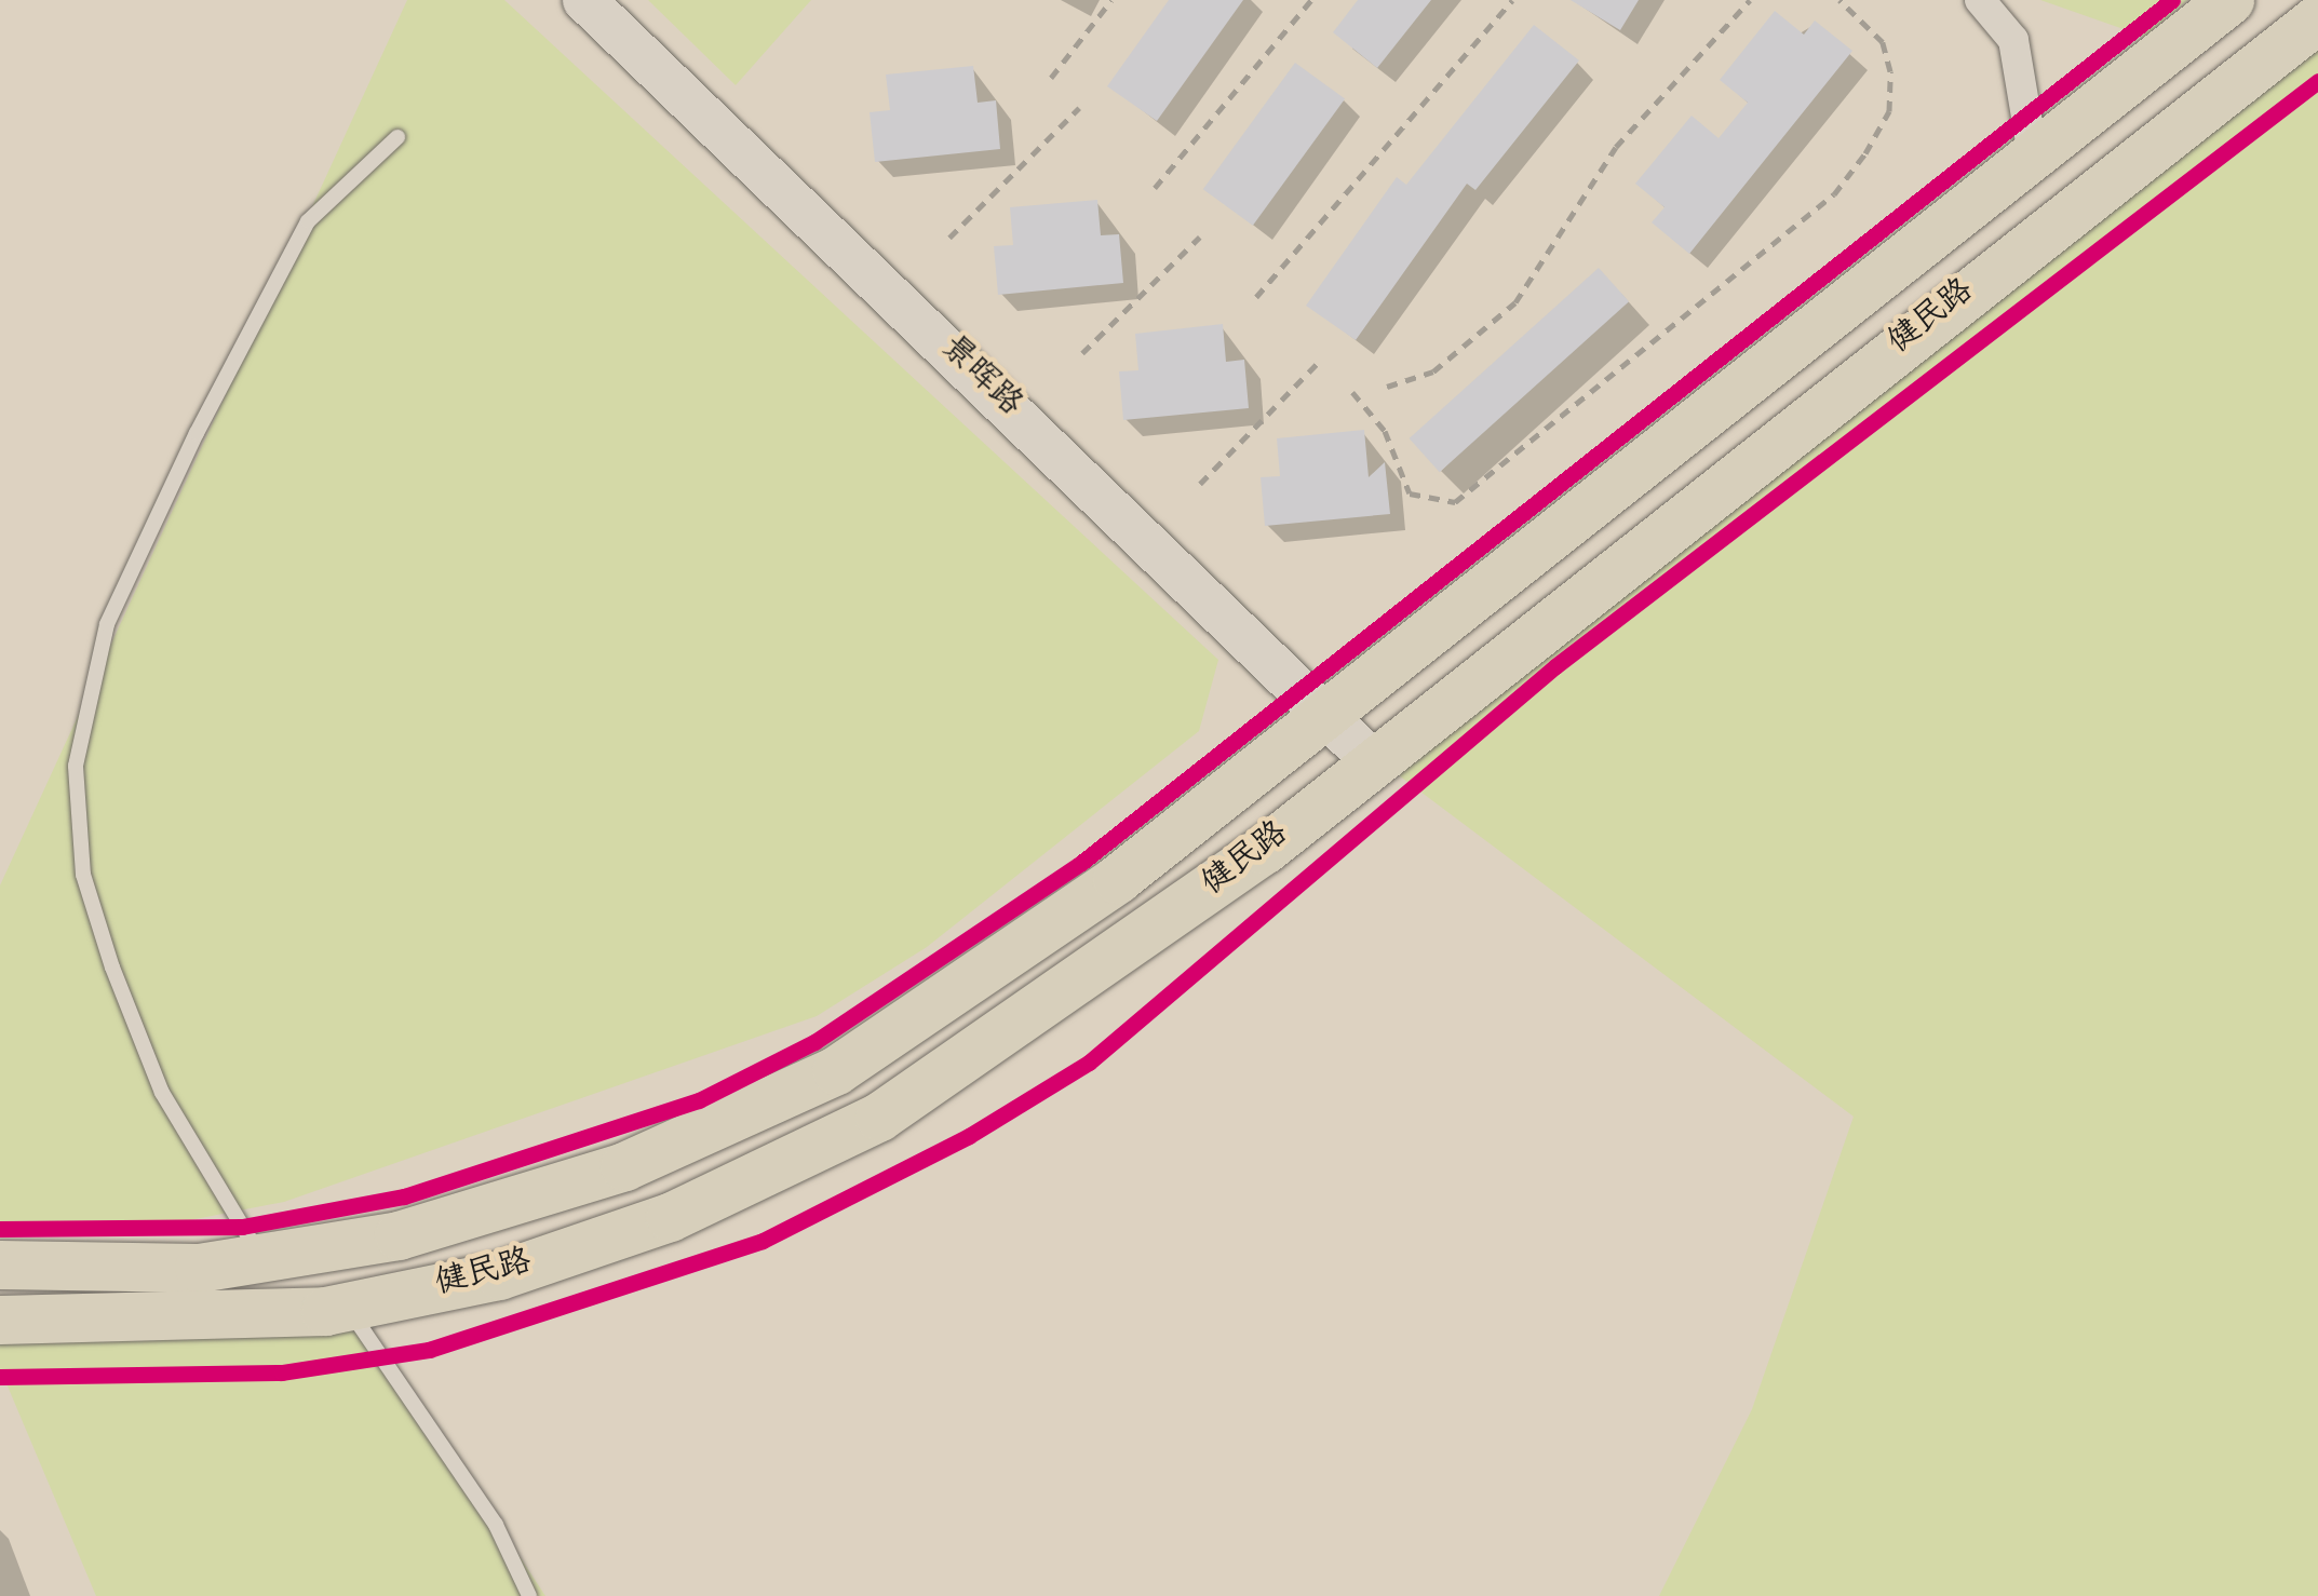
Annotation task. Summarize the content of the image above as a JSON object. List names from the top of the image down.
{
  "streets": {
    "main road": ["健民路"],
    "street": ["景晖路"]
  },
  "crossings": [
    ["健民路", "景晖路"]
  ]
}
